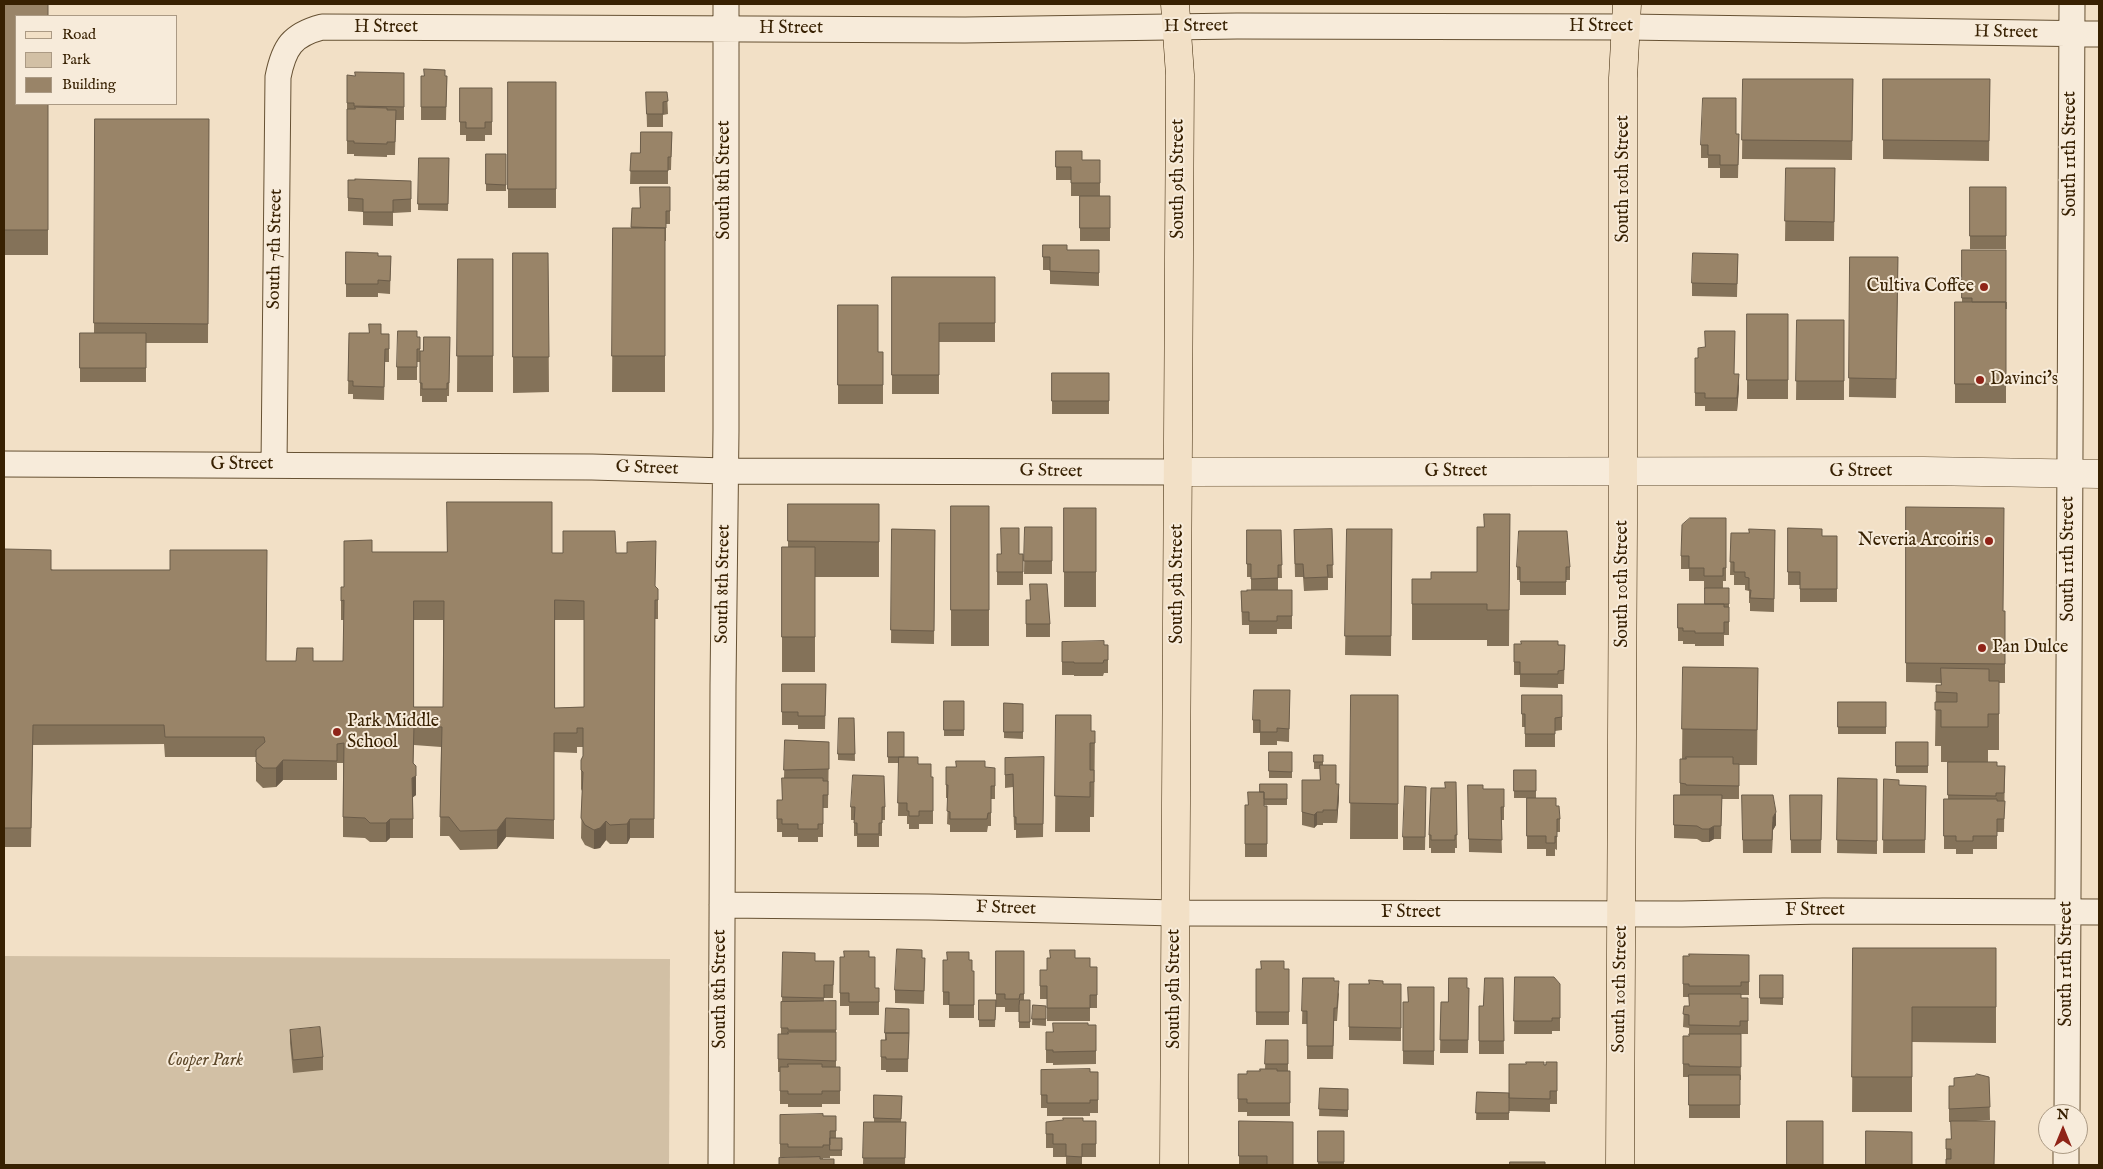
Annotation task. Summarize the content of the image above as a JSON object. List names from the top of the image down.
{
  "streets": {
    "main road": ["South 9th Street", "South 10th Street"],
    "street": [
      "H Street",
      "South 11th Street",
      "South 8th Street",
      "South 7th Street",
      "G Street",
      "F Street"
    ]
  },
  "crossings": [
    ["H Street", "South 11th Street"],
    ["H Street", "South 9th Street"],
    ["H Street", "South 10th Street"],
    ["H Street", "South 8th Street"],
    ["H Street", "South 7th Street"],
    ["South 11th Street", "G Street"],
    ["South 11th Street", "F Street"],
    ["South 9th Street", "G Street"],
    ["South 9th Street", "F Street"],
    ["South 10th Street", "G Street"],
    ["South 10th Street", "F Street"],
    ["South 8th Street", "G Street"],
    ["South 8th Street", "F Street"],
    ["South 7th Street", "G Street"]
  ],
  "parks": ["Cooper Park"],
  "places": [
    "Cultiva Coffee",
    "Davinci's",
    "Neveria Arcoiris",
    "Pan Dulce",
    "Park Middle School"
  ],
  "legend": ["Road", "Park", "Building"],
  "north": "top"
}
